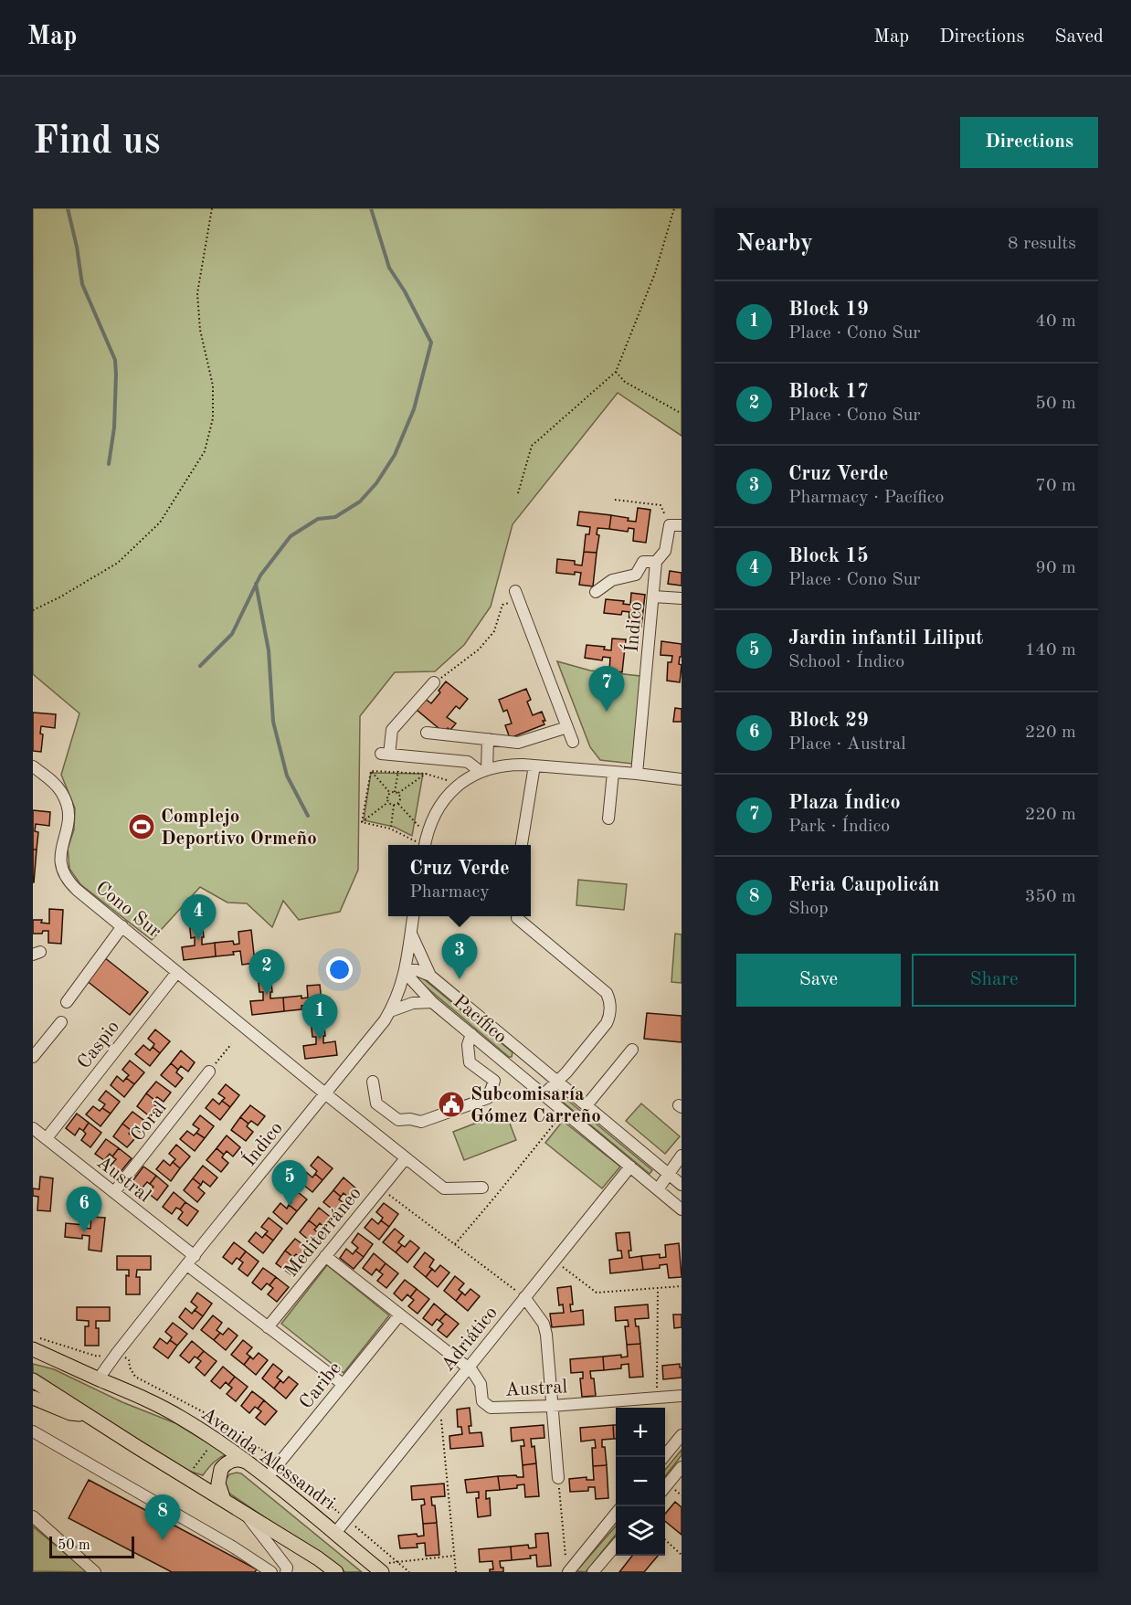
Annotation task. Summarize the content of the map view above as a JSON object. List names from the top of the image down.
{
  "streets": {
    "main road": ["Avenida Alessandri"],
    "street": [
      "Índico",
      "Cono Sur",
      "Pacífico",
      "Caspio",
      "Coral",
      "Austral",
      "Mediterráneo",
      "Adriático",
      "Caribe"
    ]
  },
  "crossings": [
    ["Índico", "Cono Sur"],
    ["Índico", "Pacífico"],
    ["Índico", "Austral"],
    ["Índico", "Avenida Alessandri"],
    ["Cono Sur", "Caspio"],
    ["Cono Sur", "Mediterráneo"],
    ["Pacífico", "Adriático"],
    ["Caspio", "Austral"],
    ["Coral", "Austral"],
    ["Austral", "Mediterráneo"],
    ["Austral", "Adriático"],
    ["Austral", "Caribe"],
    ["Adriático", "Avenida Alessandri"],
    ["Caribe", "Avenida Alessandri"]
  ],
  "places": {
    "sports": ["Complejo Deportivo Ormeño"],
    "public building": ["Subcomisaría Gómez Carreño"]
  },
  "scale_bar": "50 m",
  "page": {
    "header": "Map",
    "nav": ["Map", "Directions", "Saved"],
    "buttons": [
      "Directions",
      ["Save", "Share"]
    ],
    "title": "Find us",
    "heading": ["Nearby", "8 results"],
    "list": [
      {
        "mark": "1",
        "name": "Block 19",
        "note": "Place · Cono Sur",
        "value": "40 m"
      },
      {
        "mark": "2",
        "name": "Block 17",
        "note": "Place · Cono Sur",
        "value": "50 m"
      },
      {
        "mark": "3",
        "name": "Cruz Verde",
        "note": "Pharmacy · Pacífico",
        "value": "70 m"
      },
      {
        "mark": "4",
        "name": "Block 15",
        "note": "Place · Cono Sur",
        "value": "90 m"
      },
      {
        "mark": "5",
        "name": "Jardin infantil Liliput",
        "note": "School · Índico",
        "value": "140 m"
      },
      {
        "mark": "6",
        "name": "Block 29",
        "note": "Place · Austral",
        "value": "220 m"
      },
      {
        "mark": "7",
        "name": "Plaza Índico",
        "note": "Park · Índico",
        "value": "220 m"
      },
      {
        "mark": "8",
        "name": "Feria Caupolicán",
        "note": "Shop",
        "value": "350 m"
      }
    ],
    "pins": [
      "7",
      "4",
      "3",
      "2",
      "1",
      "5",
      "6",
      "8"
    ],
    "popup": ["Cruz Verde", "Pharmacy"],
    "map_buttons": ["+", "−"],
    "scale": "50 m"
  }
}
